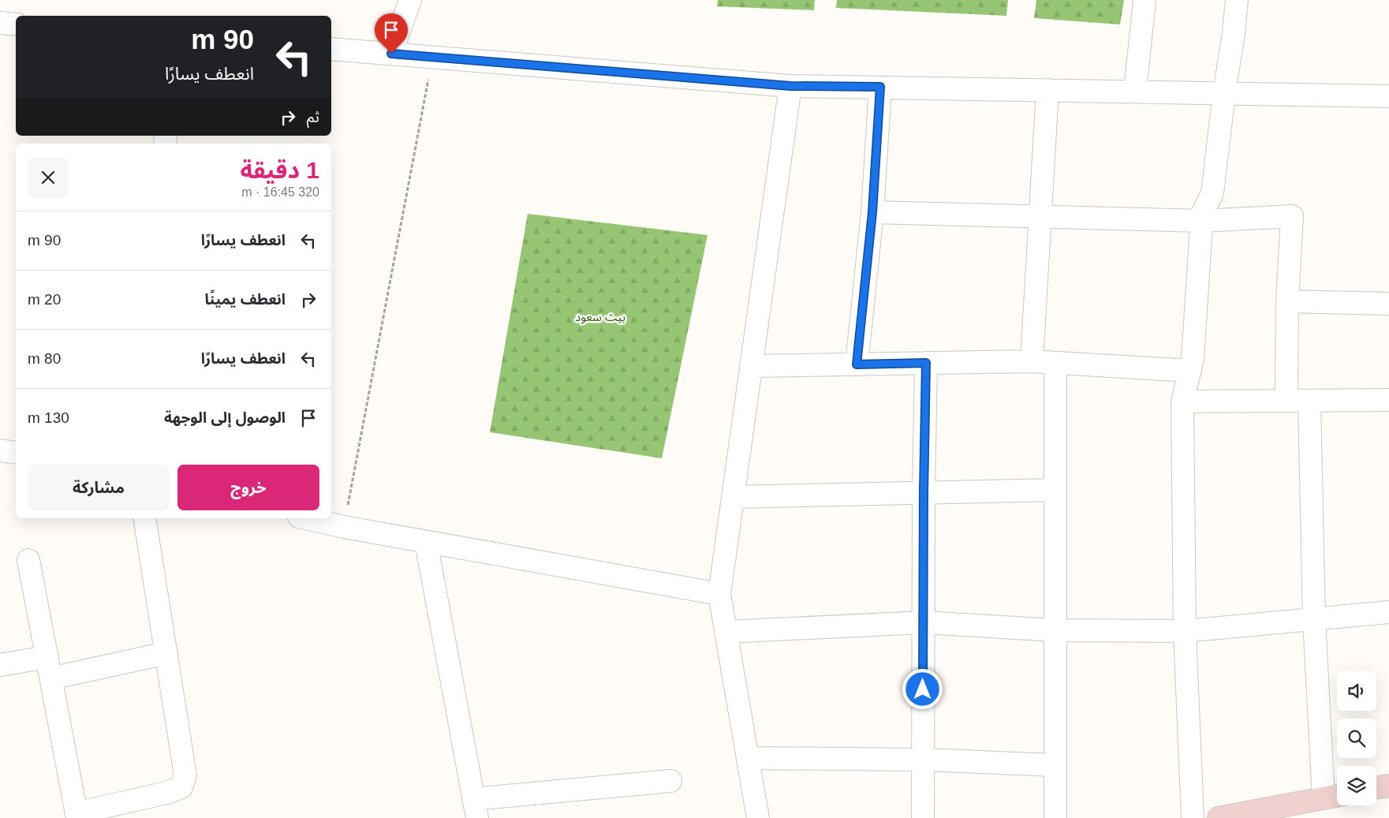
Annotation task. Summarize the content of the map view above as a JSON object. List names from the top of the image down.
{
  "parks": ["بيت سعود"],
  "page": {
    "turn": ["90 m", "انعطف يسارًا"],
    "then": "ثم",
    "heading": ["1 دقيقة", "320 m · 16:45"],
    "list": [
      {
        "name": "انعطف يسارًا",
        "value": "90 m"
      },
      {
        "name": "انعطف يمينًا",
        "value": "20 m"
      },
      {
        "name": "انعطف يسارًا",
        "value": "80 m"
      },
      {
        "name": "الوصول إلى الوجهة",
        "value": "130 m"
      }
    ],
    "buttons": ["خروج", "مشاركة"]
  }
}
